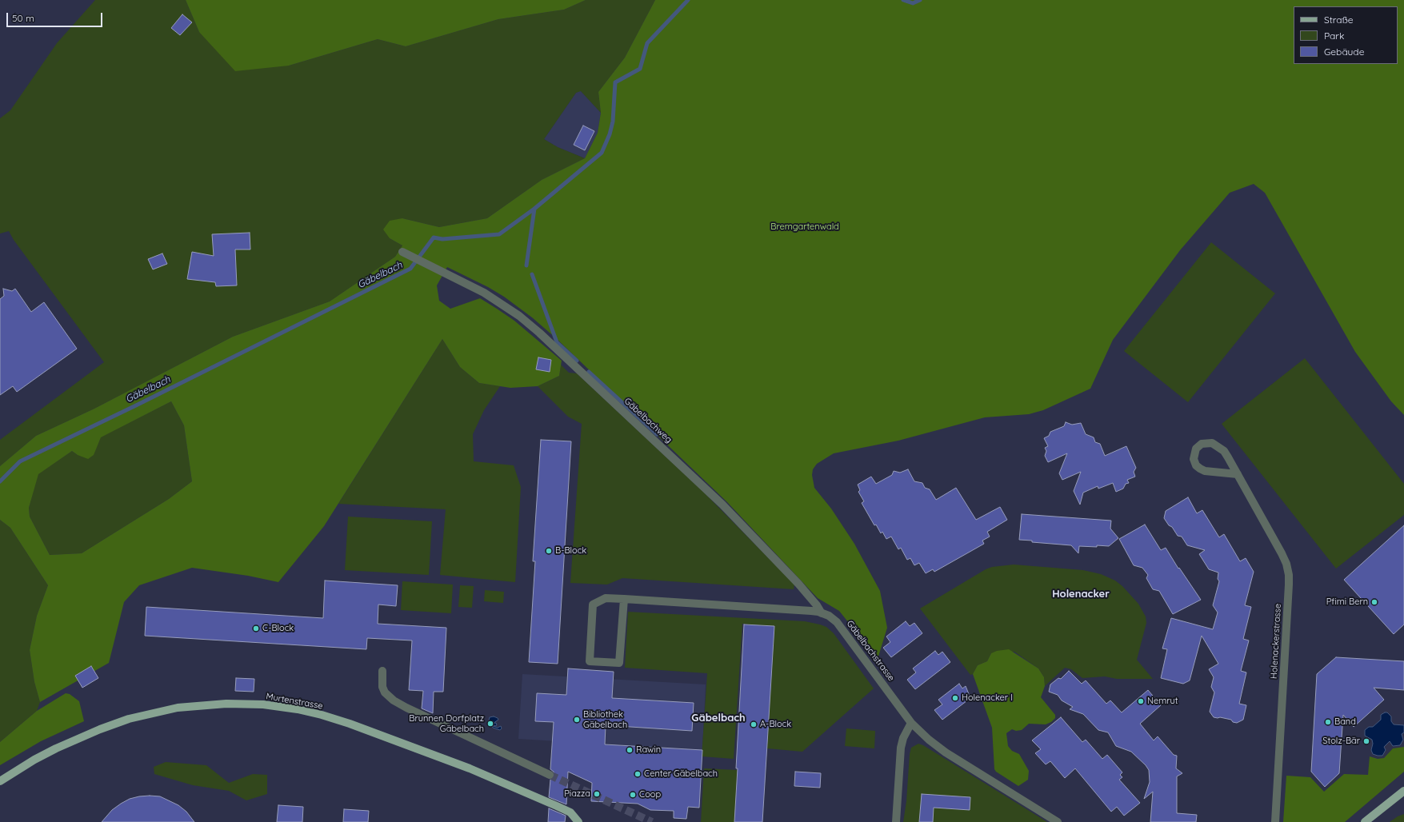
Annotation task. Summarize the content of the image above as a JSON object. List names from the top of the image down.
{
  "streets": {
    "main road": ["Murtenstrasse"],
    "street": ["Gäbelbachweg", "Holenackerstrasse", "Gäbelbachstrasse"]
  },
  "crossings": [
    ["Gäbelbachweg", "Gäbelbachstrasse"]
  ],
  "districts": ["Holenacker", "Gäbelbach"],
  "water": ["Gäbelbach"],
  "parks": ["Bremgartenwald"],
  "places": [
    "B-Block",
    "Pfimi Bern",
    "C-Block",
    "Holenacker I",
    "Nemrut",
    "Bibliothek Gäbelbach",
    "Band",
    "Brunnen Dorfplatz Gäbelbach",
    "A-Block",
    "Stolz-Bär",
    "Rawin",
    "Center Gäbelbach",
    "Piazza",
    "Coop"
  ],
  "legend": ["Straße", "Park", "Gebäude"],
  "scale_bar": "50 m"
}
